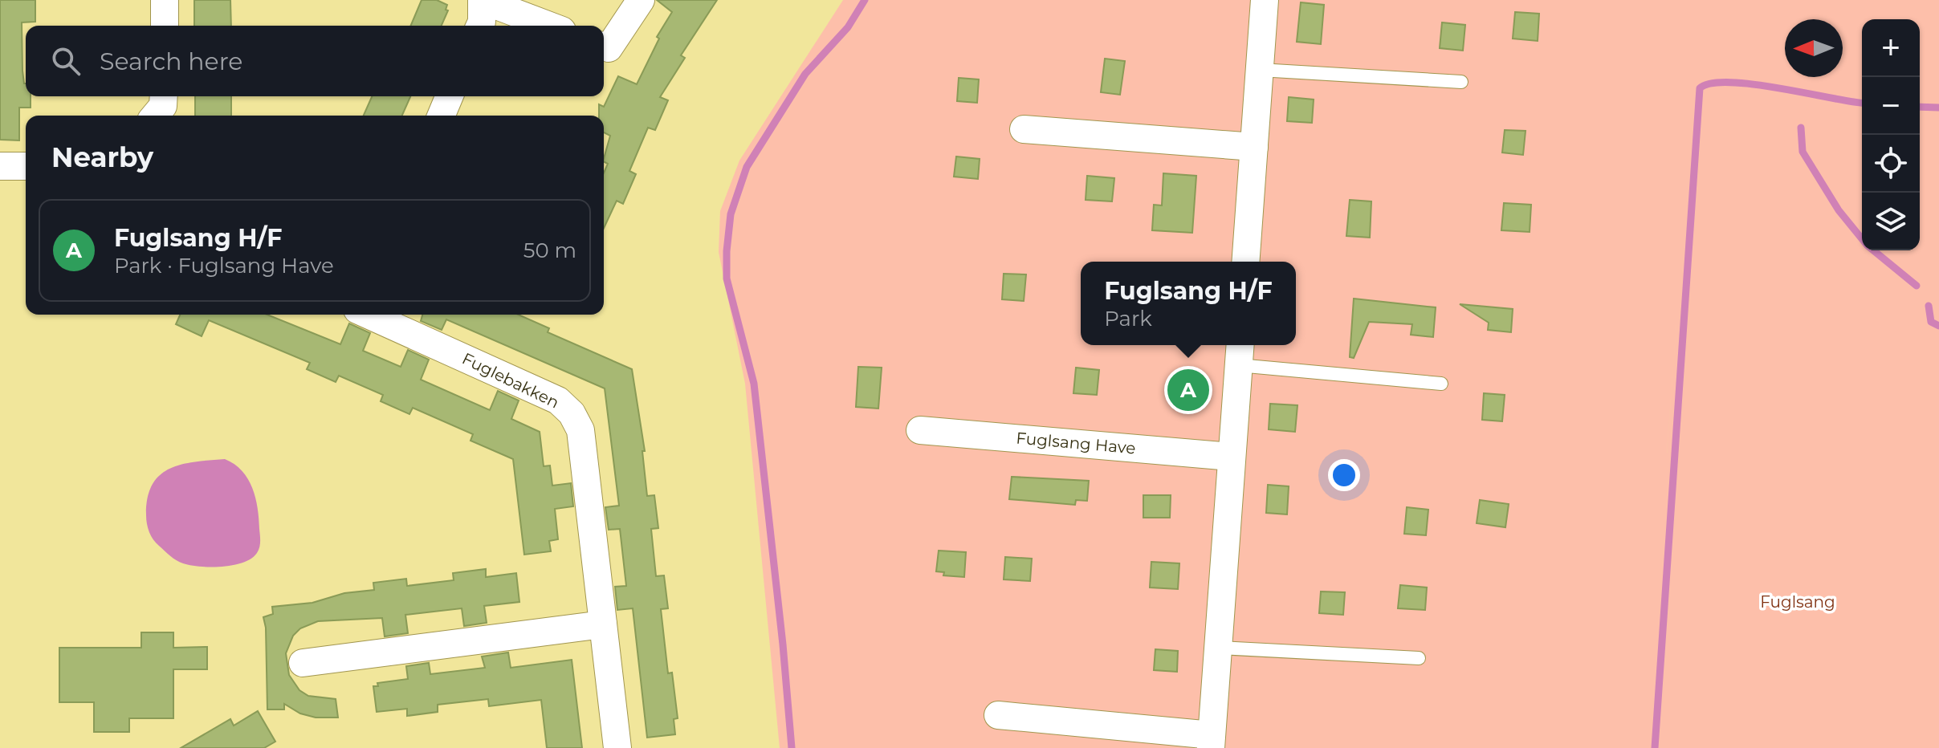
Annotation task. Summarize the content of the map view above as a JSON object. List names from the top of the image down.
{
  "streets": {
    "street": ["Fuglebakken", "Fuglsang Have"]
  },
  "parks": ["Fuglsang"],
  "north": "left",
  "page": {
    "map_buttons": ["+", "−"],
    "search": "Search here",
    "heading": "Nearby",
    "list": [
      {
        "mark": "A",
        "name": "Fuglsang H/F",
        "note": "Park · Fuglsang Have",
        "value": "50 m"
      }
    ],
    "popup": ["Fuglsang H/F", "Park"],
    "pins": "A"
  }
}
